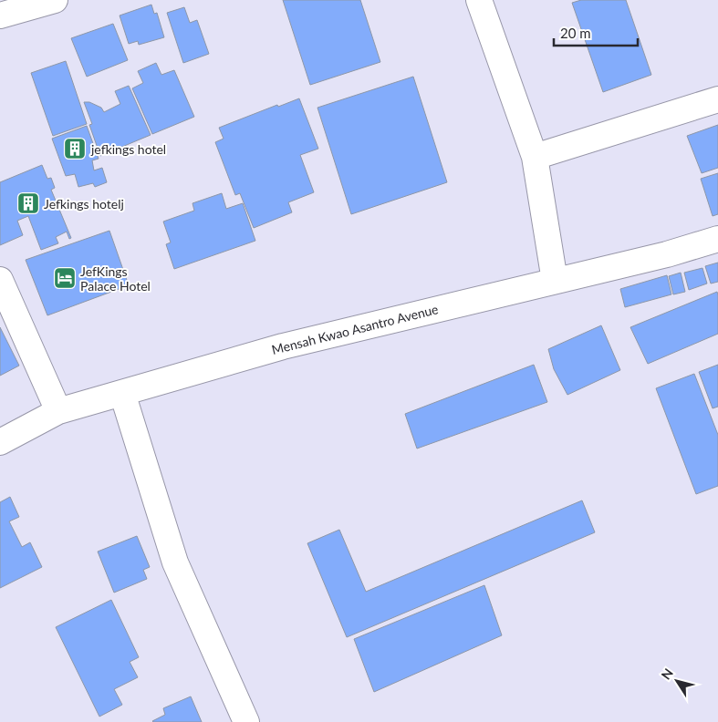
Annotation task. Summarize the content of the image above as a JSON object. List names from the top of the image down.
{
  "streets": {
    "street": ["Mensah Kwao Asantro Avenue"]
  },
  "places": {
    "building": ["jefkings hotel", "Jefkings hotelj"],
    "hotel": ["JefKings Palace Hotel"]
  },
  "scale_bar": "20 m",
  "north": "top left"
}
